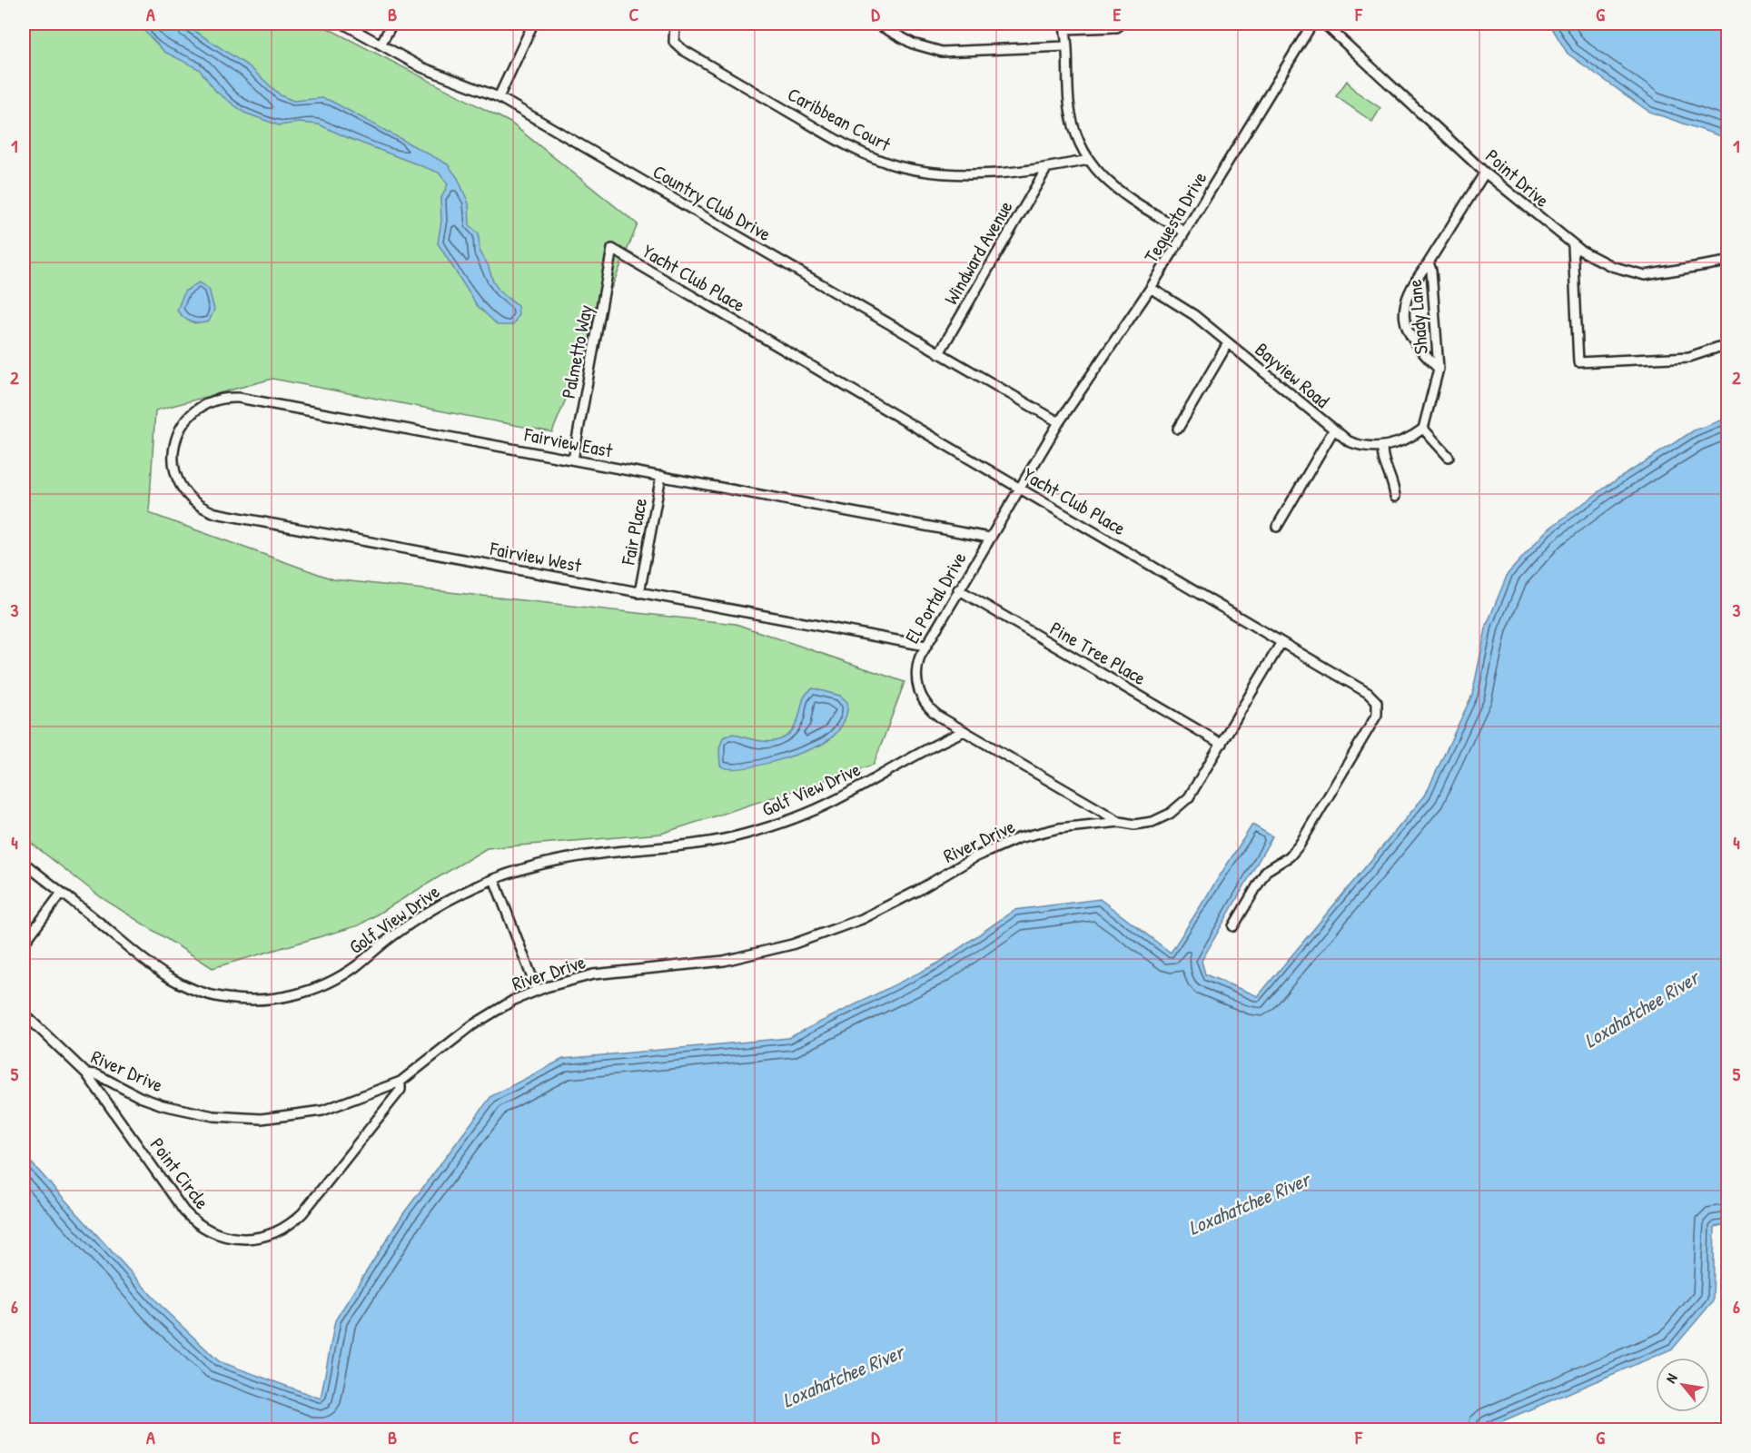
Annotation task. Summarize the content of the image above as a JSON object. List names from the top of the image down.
{
  "streets": {
    "street": [
      "Caribbean Court",
      "Point Drive",
      "Country Club Drive",
      "Tequesta Drive",
      "Windward Avenue",
      "Yacht Club Place",
      "Shady Lane",
      "Palmetto Way",
      "Bayview Road",
      "Fairview East",
      "Fair Place",
      "Fairview West",
      "El Portal Drive",
      "Pine Tree Place",
      "Golf View Drive",
      "River Drive",
      "Point Circle"
    ]
  },
  "crossings": [
    ["Caribbean Court", "Windward Avenue"],
    ["Point Drive", "Shady Lane"],
    ["Country Club Drive", "Tequesta Drive"],
    ["Country Club Drive", "Windward Avenue"],
    ["Country Club Drive", "El Portal Drive"],
    ["Tequesta Drive", "Bayview Road"],
    ["Tequesta Drive", "El Portal Drive"],
    ["Yacht Club Place", "Palmetto Way"],
    ["Yacht Club Place", "El Portal Drive"],
    ["Shady Lane", "Bayview Road"],
    ["Palmetto Way", "Fairview East"],
    ["Fairview East", "Fair Place"],
    ["Fairview East", "Fairview West"],
    ["Fairview East", "El Portal Drive"],
    ["Fair Place", "Fairview West"],
    ["Fairview West", "El Portal Drive"],
    ["El Portal Drive", "Pine Tree Place"],
    ["El Portal Drive", "Golf View Drive"],
    ["El Portal Drive", "River Drive"],
    ["River Drive", "Point Circle"]
  ],
  "water": ["Loxahatchee River"],
  "north": "top left",
  "grid": {
    "columns": [
      "A",
      "B",
      "C",
      "D",
      "E",
      "F",
      "G"
    ],
    "rows": [
      "1",
      "2",
      "3",
      "4",
      "5",
      "6"
    ]
  }
}
